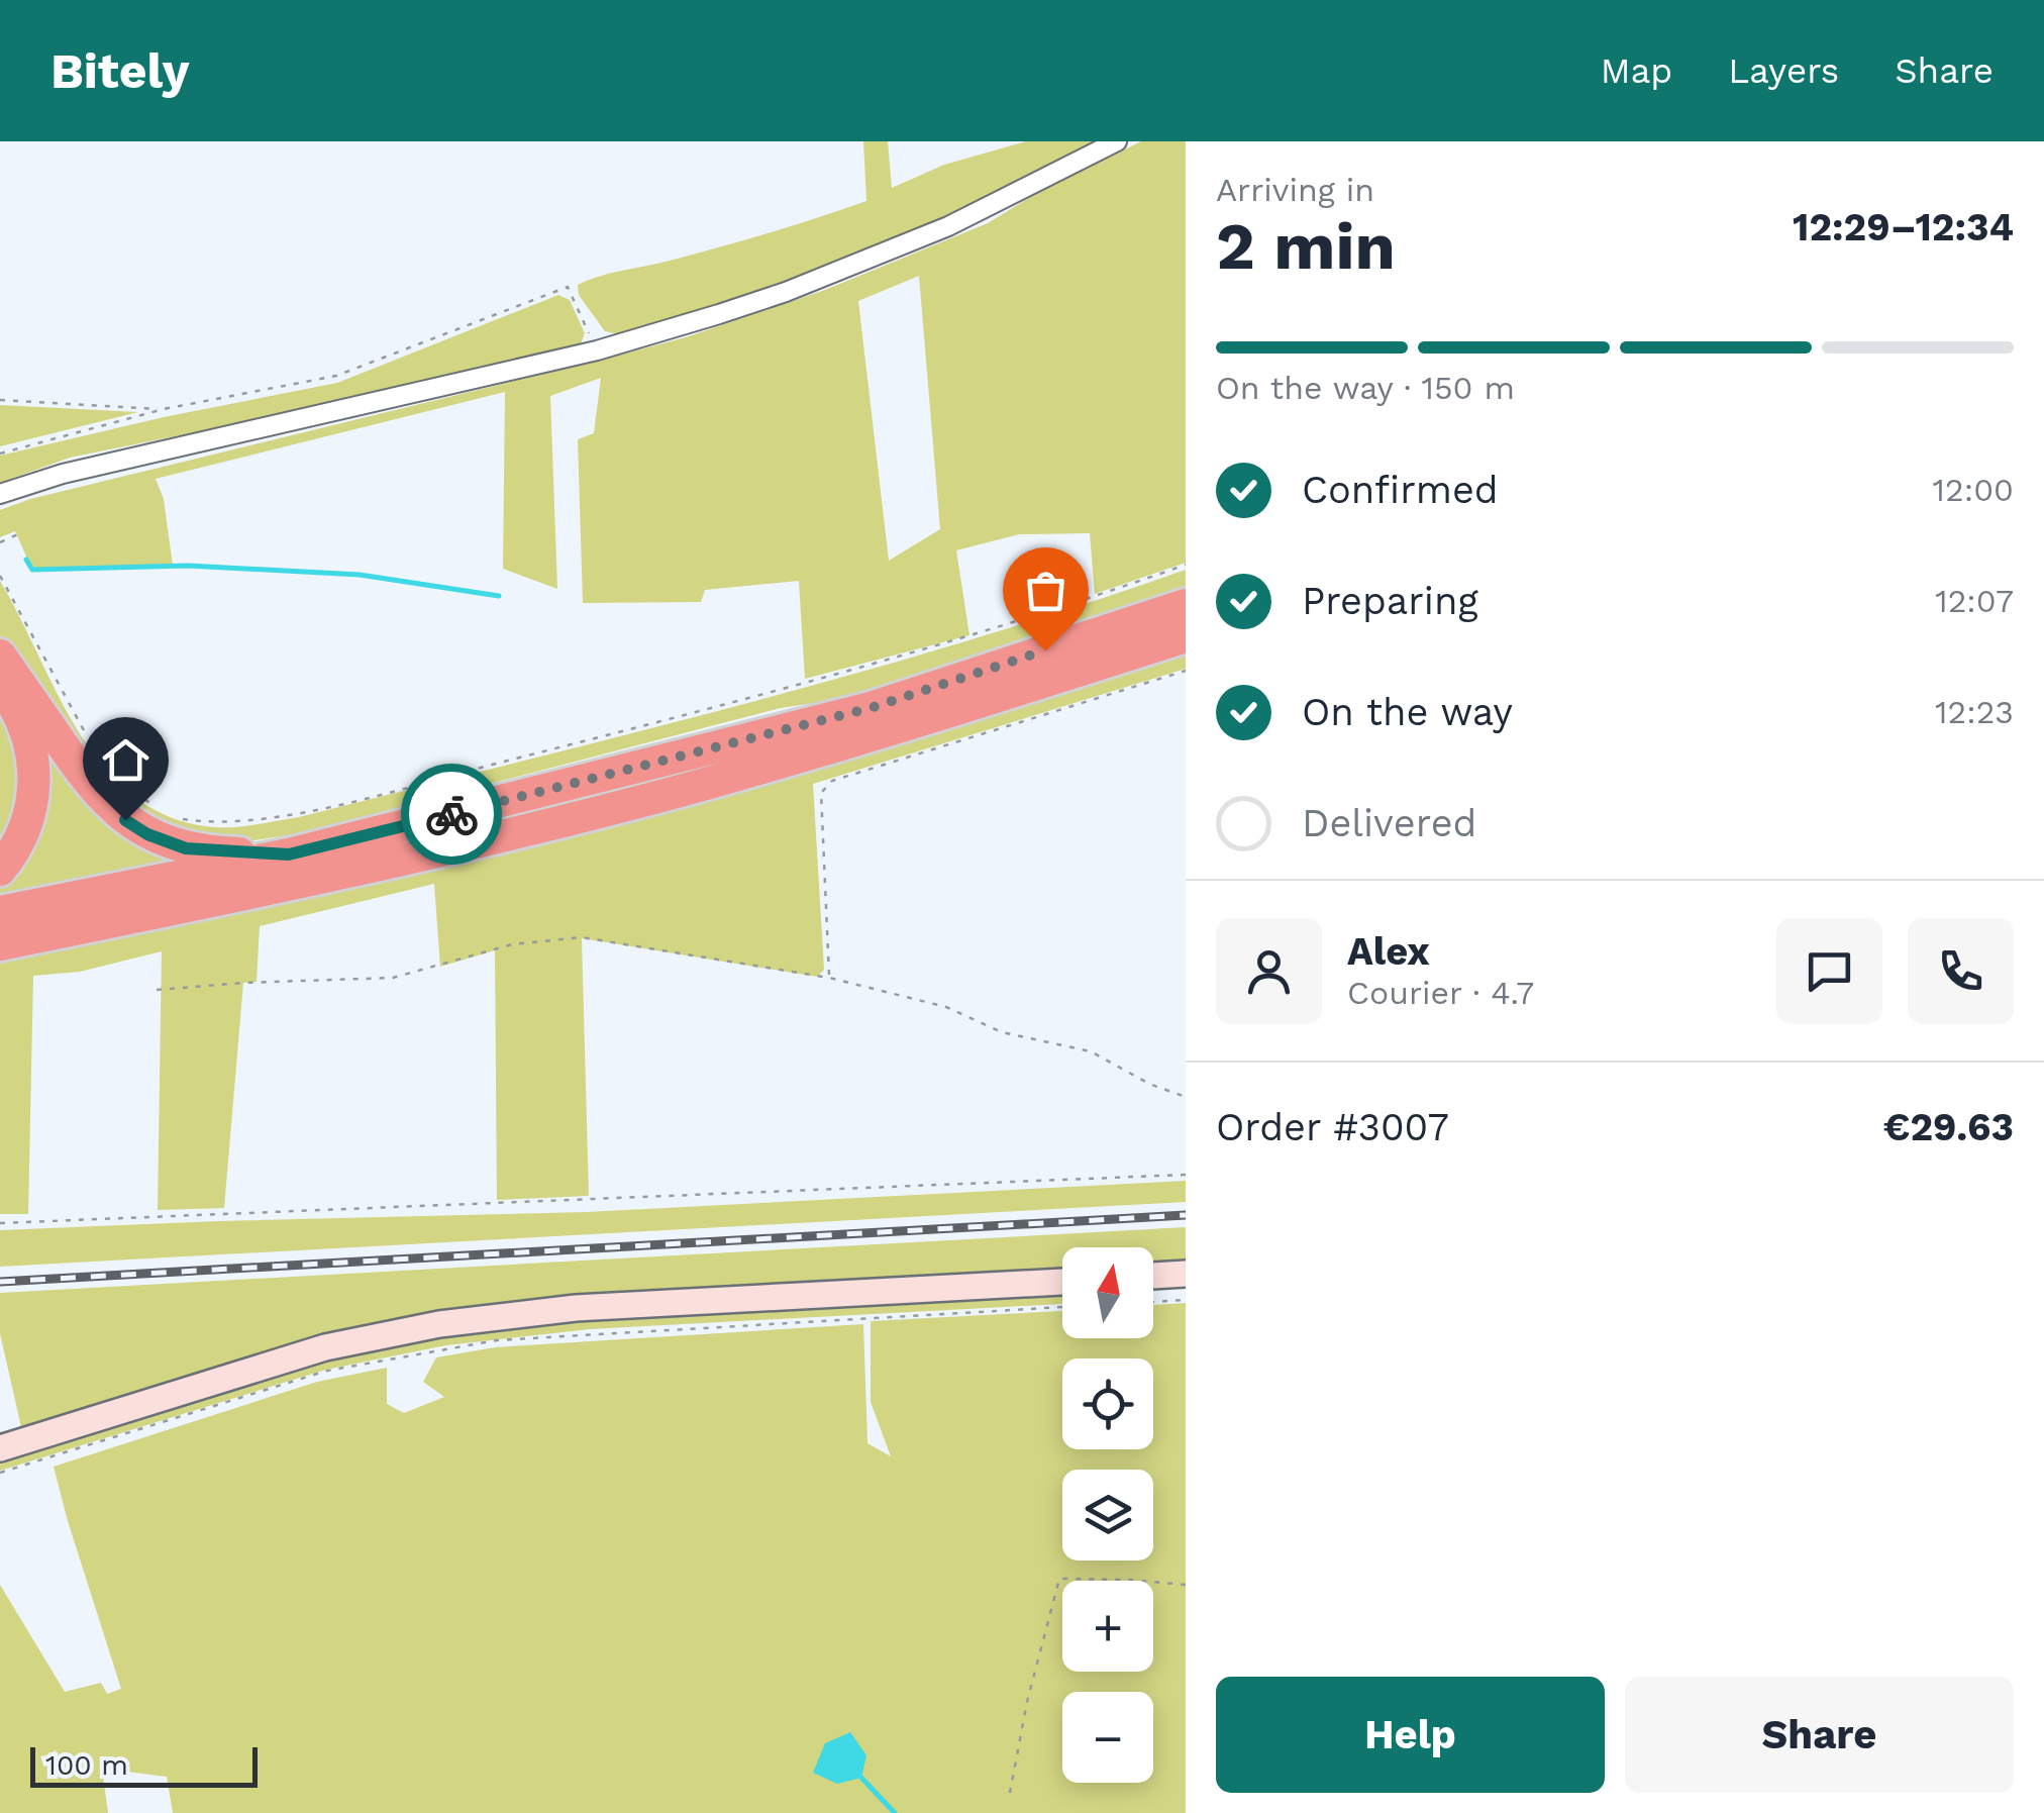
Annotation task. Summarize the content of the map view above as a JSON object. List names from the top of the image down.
{
  "scale_bar": "100 m",
  "north": "top",
  "page": {
    "header": "Bitely",
    "nav": ["Map", "Layers", "Share"],
    "heading": ["2 min", "Arriving in", "12:29–12:34"],
    "panel": [
      "Alex",
      "Courier · 4.7",
      "Order #3007",
      "€29.63"
    ],
    "bar": "On the way · 150 m",
    "list": [
      ["Confirmed", "12:00"],
      ["Preparing", "12:07"],
      ["On the way", "12:23"],
      "Delivered"
    ],
    "map_buttons": ["+", "−"],
    "buttons": ["Help", "Share"],
    "scale": "100 m"
  }
}
